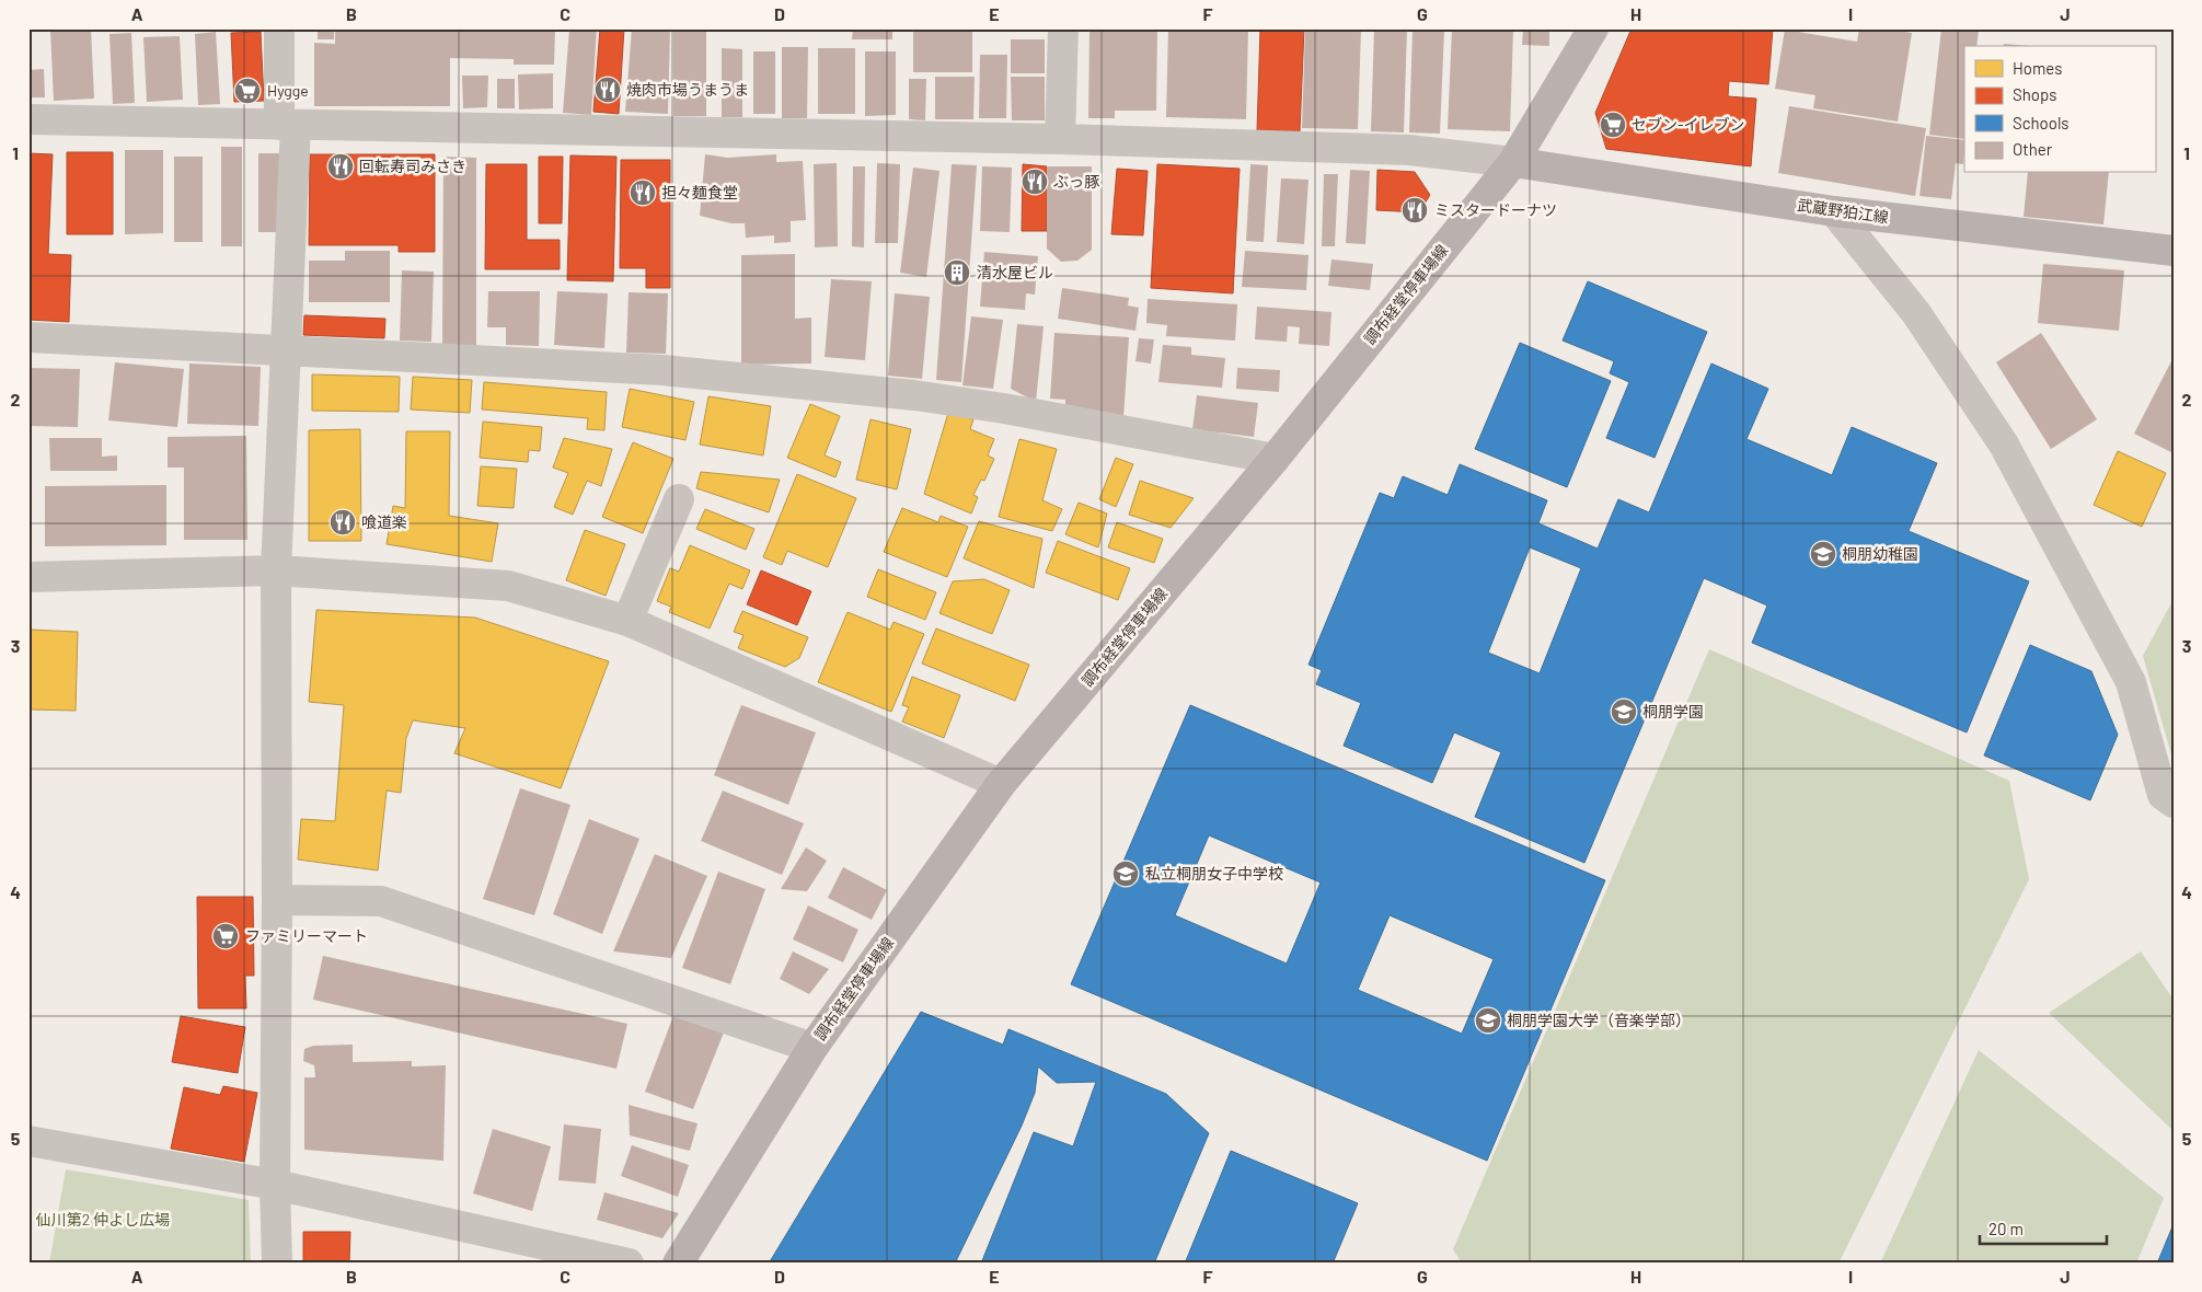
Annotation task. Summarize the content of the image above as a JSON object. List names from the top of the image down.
{
  "streets": {
    "main road": ["武蔵野狛江線", "調布経堂停車場線"]
  },
  "crossings": [
    ["武蔵野狛江線", "調布経堂停車場線"]
  ],
  "parks": ["仙川第2 仲よし広場"],
  "places": {
    "restaurant": [
      "焼肉市場うまうま",
      "回転寿司みさき",
      "ぶっ豚",
      "担々麺食堂",
      "ミスタードーナツ",
      "喰道楽"
    ],
    "supermarket": ["Hygge", "セブン-イレブン", "ファミリーマート"],
    "building": ["清水屋ビル"],
    "school or university": [
      "桐朋幼稚園",
      "桐朋学園",
      "私立桐朋女子中学校",
      "桐朋学園大学（音楽学部）"
    ]
  },
  "legend": [
    "Homes",
    "Shops",
    "Schools",
    "Other"
  ],
  "scale_bar": "20 m",
  "grid": {
    "columns": [
      "A",
      "B",
      "C",
      "D",
      "E",
      "F",
      "G",
      "H",
      "I",
      "J"
    ],
    "rows": [
      "1",
      "2",
      "3",
      "4",
      "5"
    ]
  }
}
